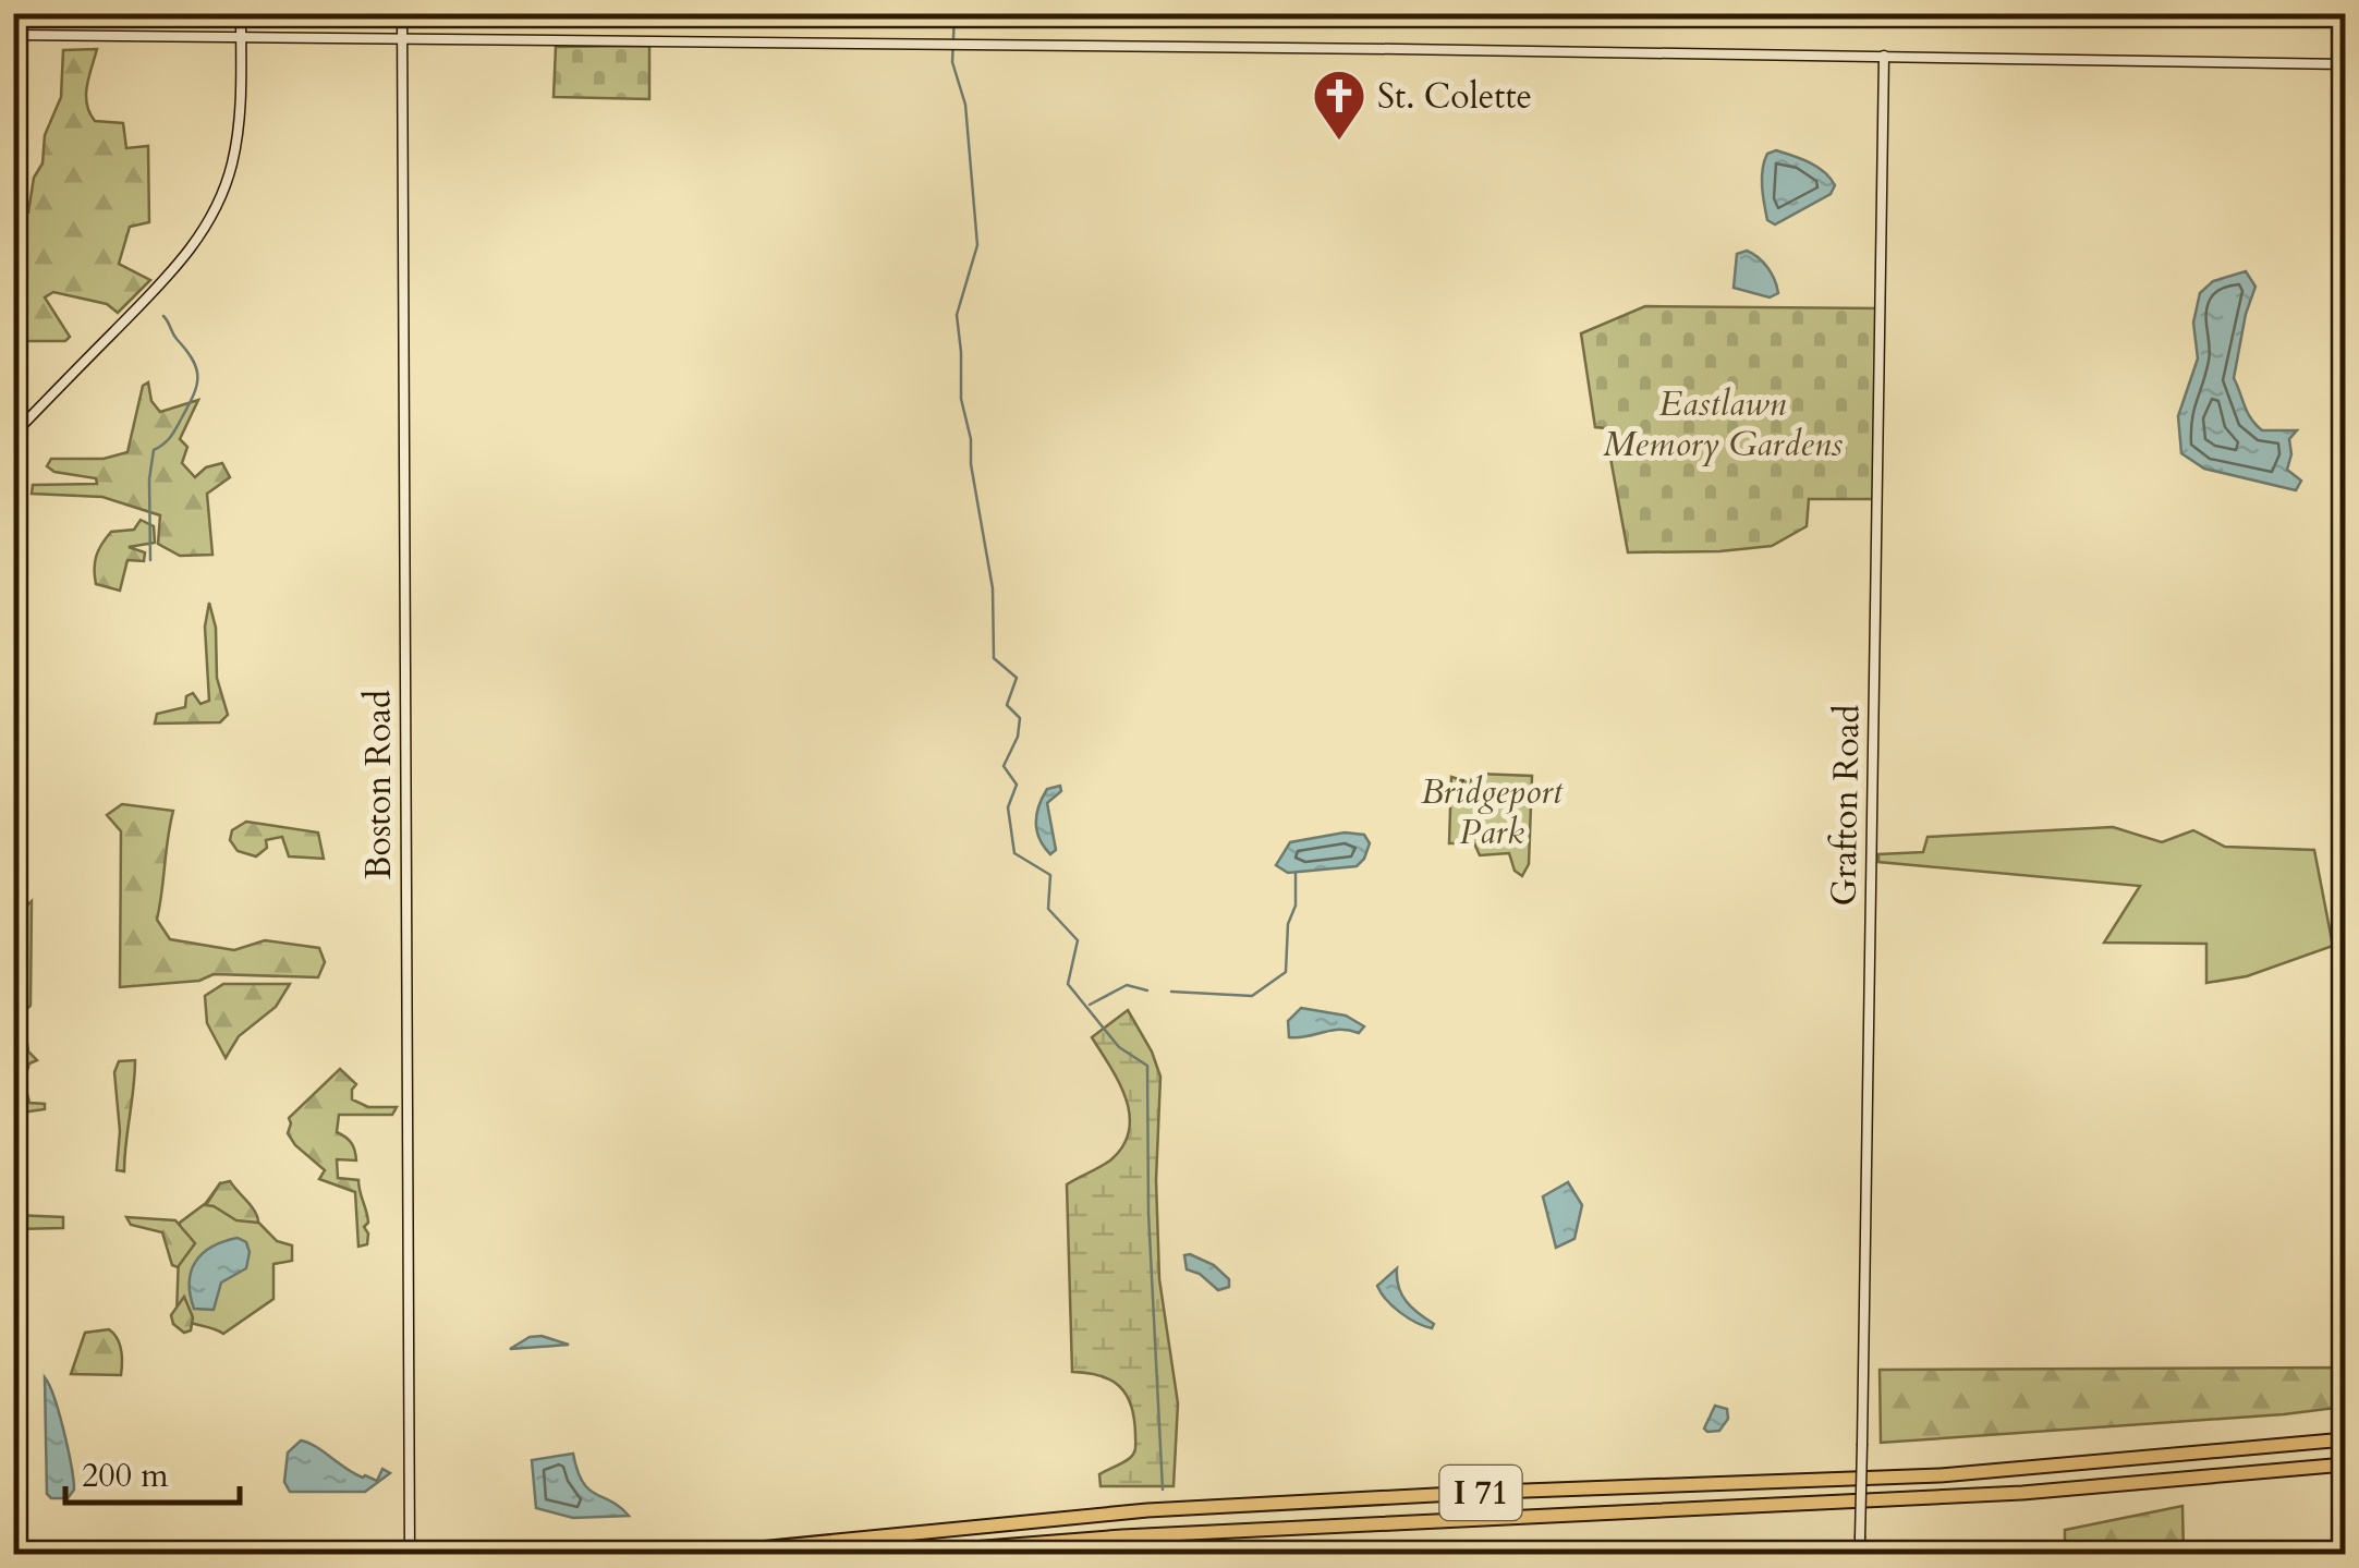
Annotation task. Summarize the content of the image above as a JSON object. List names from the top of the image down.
{
  "streets": {
    "highway": ["I 71"],
    "street": ["Boston Road", "Grafton Road"]
  },
  "parks": ["Eastlawn Memory Gardens", "Bridgeport Park"],
  "places": {
    "church": ["St. Colette"]
  },
  "scale_bar": "200 m"
}
